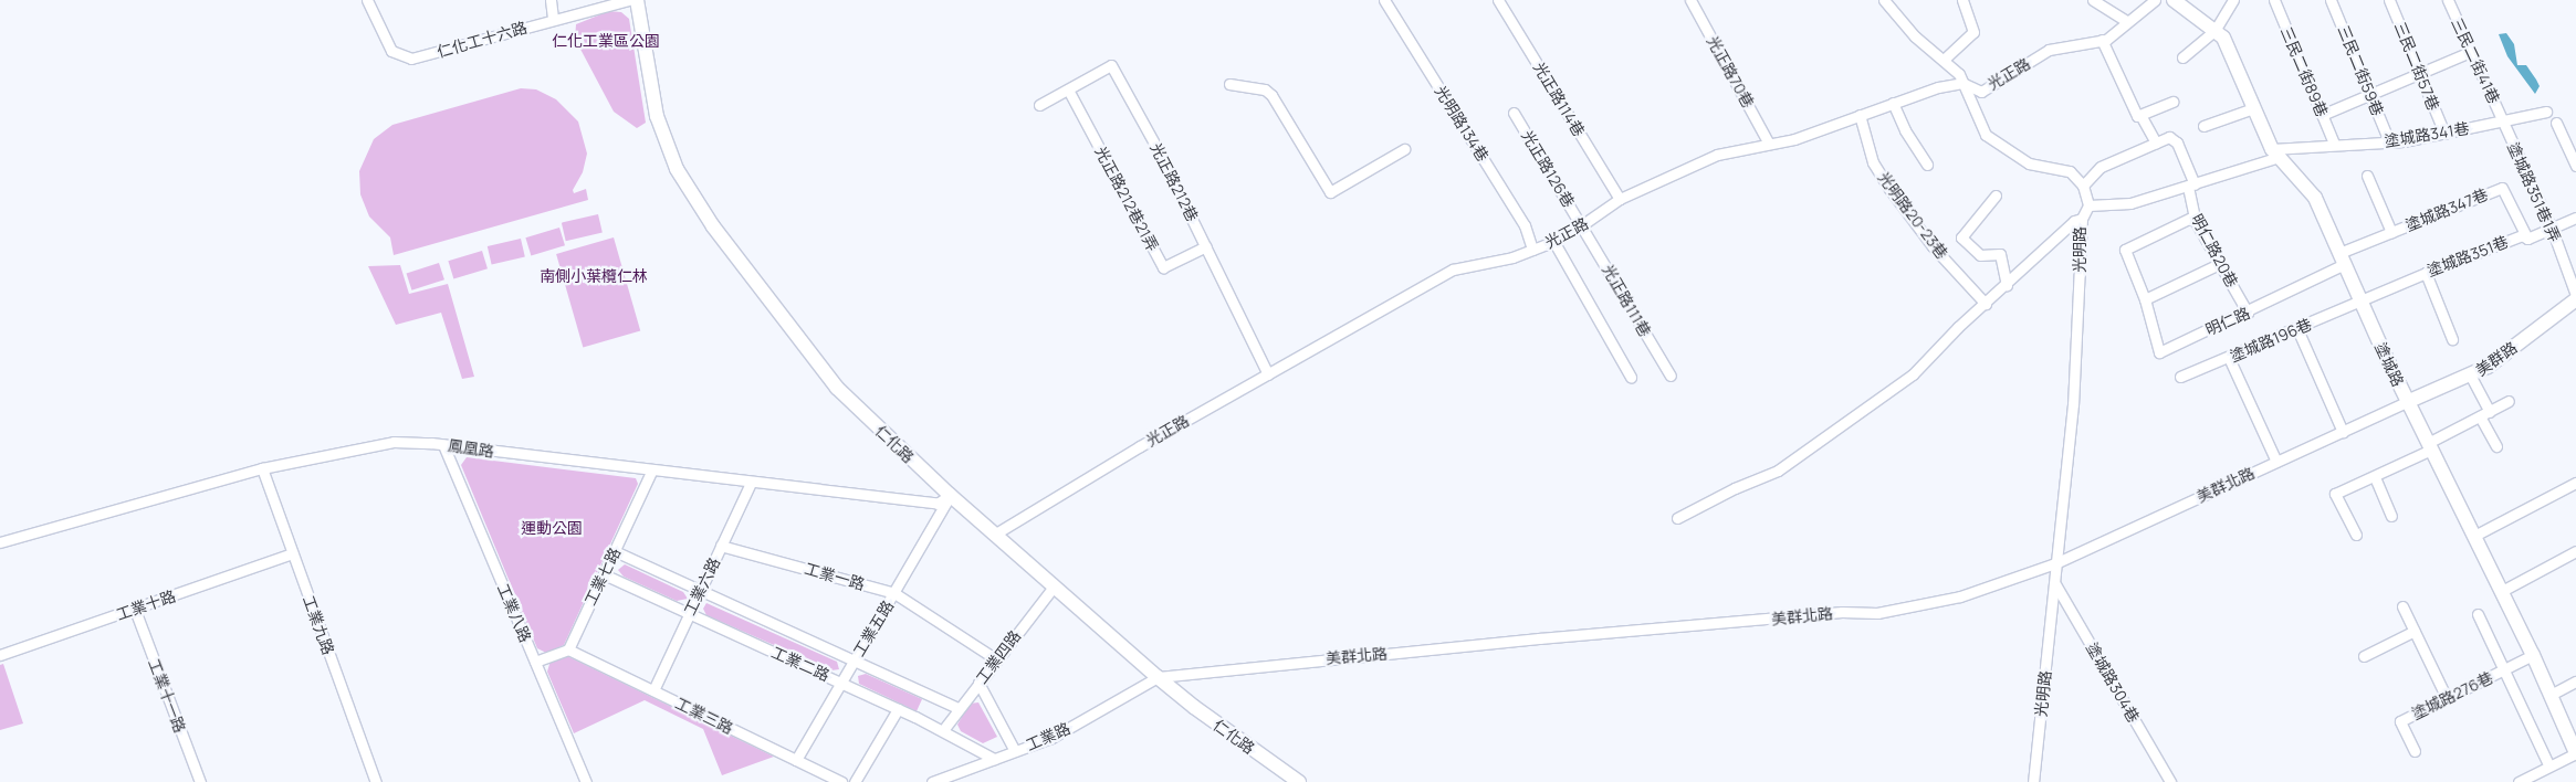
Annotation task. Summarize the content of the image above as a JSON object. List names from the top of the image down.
{
  "streets": {
    "main road": ["美群路", "塗城路", "仁化路"],
    "street": [
      "仁化工十六路",
      "三民二街41巷",
      "三民二街57巷",
      "三民二街59巷",
      "光正路70巷",
      "三民二街89巷",
      "光正路",
      "光正路114巷",
      "光明路134巷",
      "塗城路341巷",
      "光正路126巷",
      "光正路212巷",
      "塗城路351巷1弄",
      "光正路212巷21弄",
      "塗城路347巷",
      "光明路20-23巷",
      "光明路",
      "明仁路20巷",
      "塗城路351巷",
      "光正路111巷",
      "明仁路",
      "塗城路196巷",
      "鳳凰路",
      "美群北路",
      "工業七路",
      "工業一路",
      "工業六路",
      "工業十路",
      "工業八路",
      "工業九路",
      "工業五路",
      "工業四路",
      "工業二路",
      "塗城路304巷",
      "工業十一路",
      "塗城路276巷",
      "工業三路",
      "工業路"
    ]
  },
  "crossings": [
    ["三民二街41巷", "塗城路341巷"],
    ["三民二街41巷", "塗城路351巷1弄"],
    ["三民二街57巷", "塗城路341巷"],
    ["三民二街59巷", "塗城路341巷"],
    ["光正路70巷", "光正路"],
    ["三民二街89巷", "塗城路341巷"],
    ["光正路", "光正路114巷"],
    ["光正路", "光明路134巷"],
    ["光正路", "光正路126巷"],
    ["光正路", "光正路212巷"],
    ["光正路", "光明路20-23巷"],
    ["光正路", "光正路111巷"],
    ["光正路", "仁化路"],
    ["塗城路341巷", "塗城路351巷1弄"],
    ["塗城路341巷", "塗城路"],
    ["光正路126巷", "光正路111巷"],
    ["光正路212巷", "光正路212巷21弄"],
    ["塗城路351巷1弄", "塗城路351巷"],
    ["塗城路347巷", "塗城路351巷"],
    ["塗城路347巷", "明仁路"],
    ["塗城路347巷", "塗城路"],
    ["光明路20-23巷", "光明路"],
    ["光明路", "美群北路"],
    ["光明路", "塗城路304巷"],
    ["明仁路20巷", "明仁路"],
    ["塗城路351巷", "塗城路196巷"],
    ["塗城路351巷", "塗城路"],
    ["明仁路", "塗城路"],
    ["塗城路196巷", "塗城路"],
    ["美群路", "塗城路"],
    ["美群路", "美群北路"],
    ["塗城路", "美群北路"],
    ["塗城路", "塗城路276巷"],
    ["仁化路", "鳳凰路"],
    ["仁化路", "美群北路"],
    ["仁化路", "工業五路"],
    ["仁化路", "工業四路"],
    ["仁化路", "工業路"],
    ["鳳凰路", "工業七路"],
    ["鳳凰路", "工業六路"],
    ["鳳凰路", "工業八路"],
    ["鳳凰路", "工業九路"],
    ["鳳凰路", "工業五路"],
    ["美群北路", "工業路"],
    ["工業七路", "工業二路"],
    ["工業七路", "工業三路"],
    ["工業一路", "工業六路"],
    ["工業一路", "工業五路"],
    ["工業一路", "工業四路"],
    ["工業六路", "工業二路"],
    ["工業六路", "工業三路"],
    ["工業十路", "工業九路"],
    ["工業十路", "工業十一路"],
    ["工業五路", "工業二路"],
    ["工業五路", "工業三路"],
    ["工業四路", "工業二路"],
    ["工業二路", "工業路"]
  ],
  "parks": ["仁化工業區公園", "南側小葉欖仁林", "運動公園"]
}
